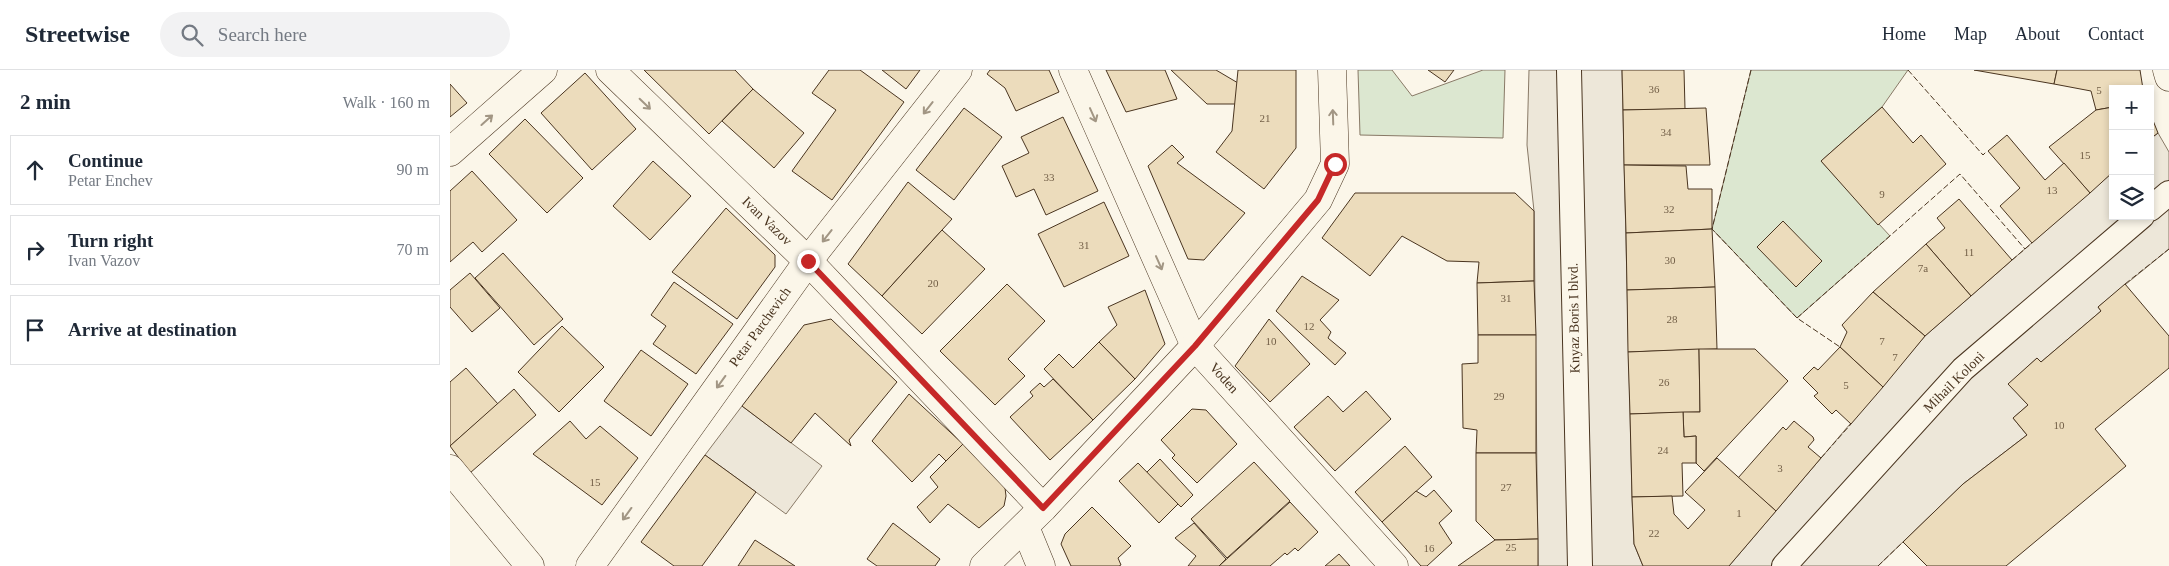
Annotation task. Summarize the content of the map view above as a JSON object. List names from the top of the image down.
{
  "streets": {
    "street": [
      "Ivan Vazov",
      "Knyaz Boris I blvd.",
      "Petar Parchevich",
      "Voden",
      "Mihail Koloni"
    ]
  },
  "crossings": [
    ["Ivan Vazov", "Petar Parchevich"]
  ],
  "one_way": ["Ivan Vazov", "Petar Parchevich", "Voden"],
  "house_numbers": [
    "36",
    "5",
    "21",
    "34",
    "15",
    "33",
    "13",
    "9",
    "32",
    "31",
    "11",
    "30",
    "7a",
    "20",
    "31",
    "28",
    "12",
    "10",
    "7",
    "7",
    "26",
    "5",
    "29",
    "10",
    "24",
    "3",
    "15",
    "27",
    "1",
    "22",
    "25",
    "16"
  ],
  "page": {
    "header": "Streetwise",
    "search": "Search here",
    "nav": [
      "Home",
      "Map",
      "About",
      "Contact"
    ],
    "heading": ["2 min", "Walk · 160 m"],
    "map_buttons": ["+", "−"],
    "list": [
      ["Continue", "Petar Enchev", "90 m"],
      ["Turn right", "Ivan Vazov", "70 m"],
      "Arrive at destination"
    ]
  }
}
